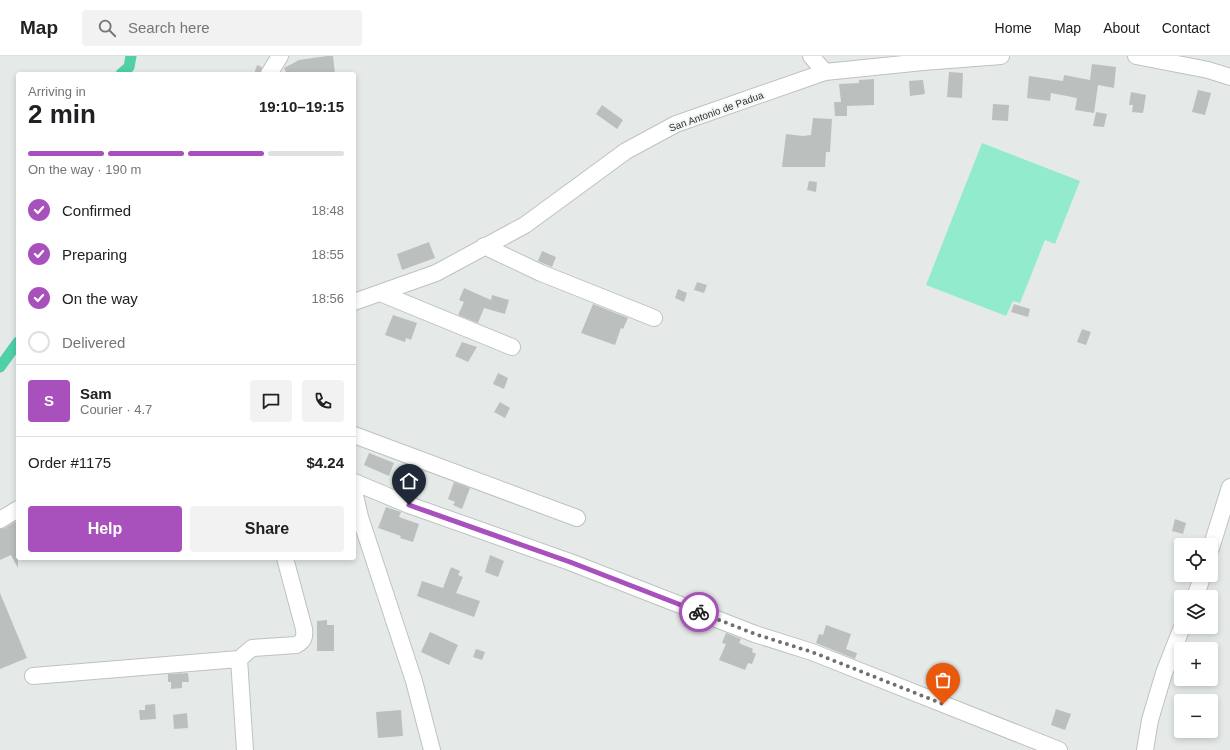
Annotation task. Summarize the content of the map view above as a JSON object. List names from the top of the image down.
{
  "streets": {
    "street": ["San Antonio de Padua"]
  },
  "page": {
    "header": "Map",
    "search": "Search here",
    "nav": [
      "Home",
      "Map",
      "About",
      "Contact"
    ],
    "heading": ["2 min", "Arriving in", "19:10–19:15"],
    "panel": [
      "Sam",
      "Courier · 4.7",
      "Order #1175",
      "$4.24"
    ],
    "bar": "On the way · 190 m",
    "list": [
      ["Confirmed", "18:48"],
      ["Preparing", "18:55"],
      ["On the way", "18:56"],
      "Delivered"
    ],
    "round": "S",
    "buttons": ["Help", "Share"],
    "map_buttons": ["+", "−"]
  }
}
